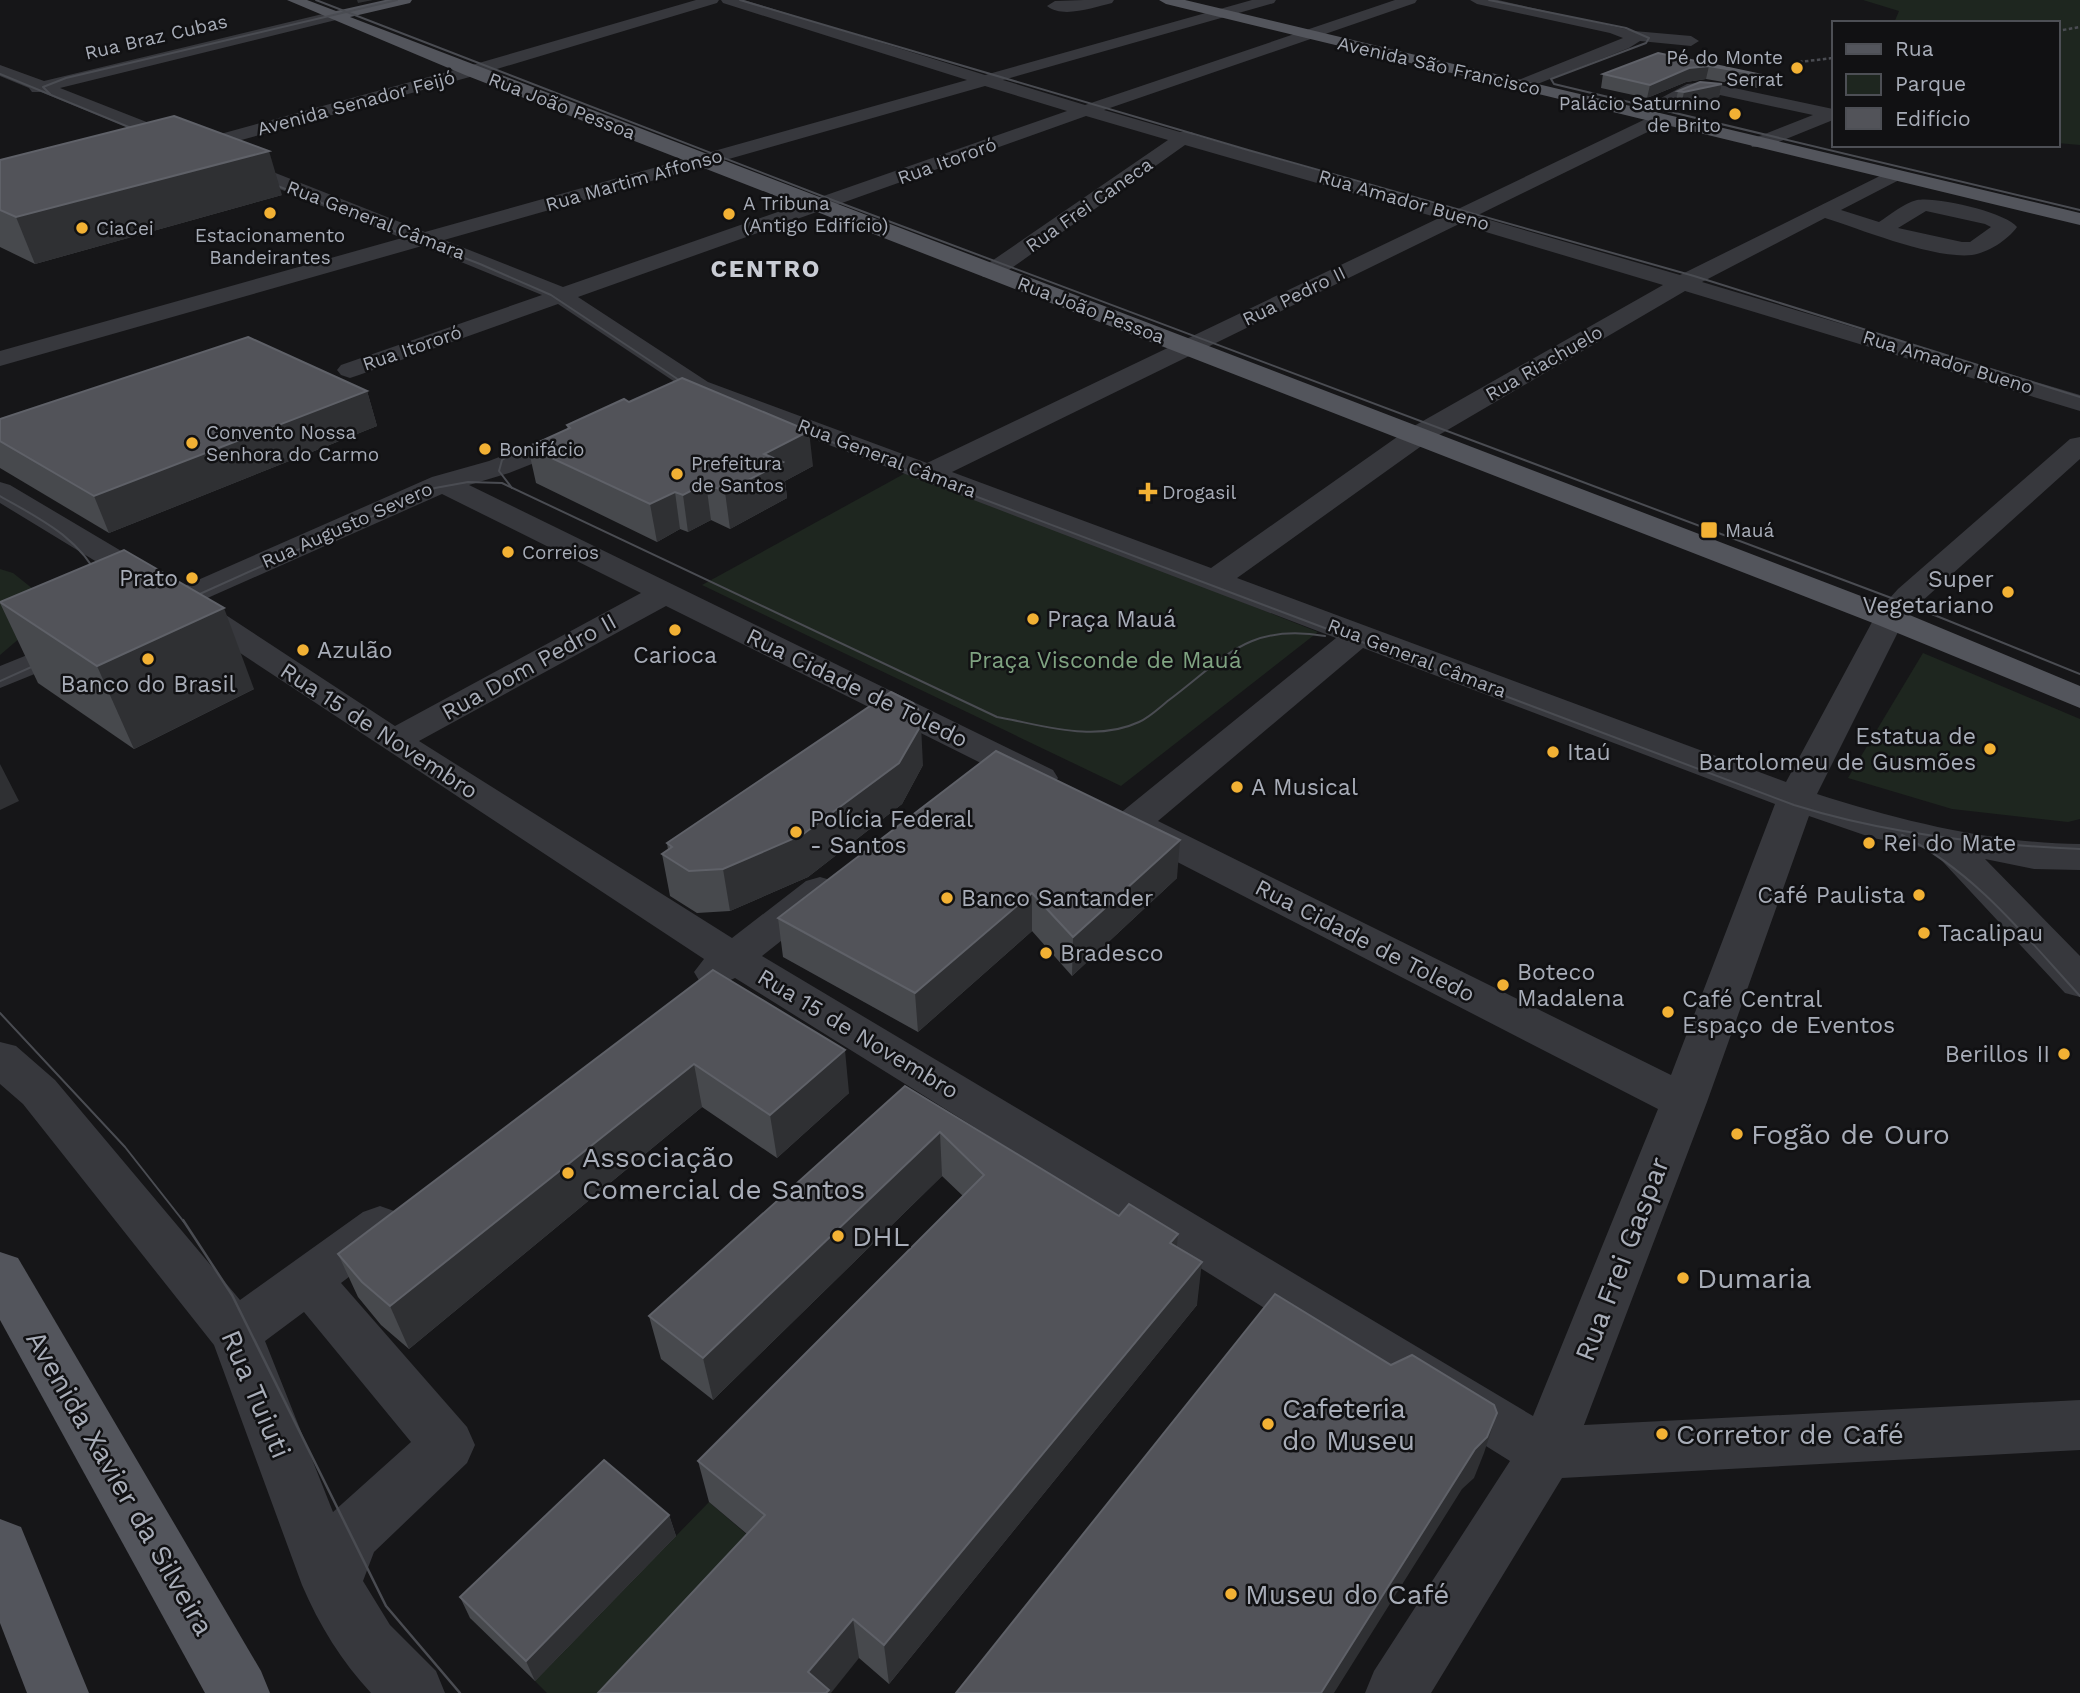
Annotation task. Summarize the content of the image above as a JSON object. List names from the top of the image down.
{
  "streets": {
    "main road": [
      "Rua Braz Cubas",
      "Avenida São Francisco",
      "Rua João Pessoa",
      "Avenida Xavier da Silveira"
    ],
    "street": [
      "Avenida Senador Feijó",
      "Rua Itororó",
      "Rua Martim Affonso",
      "Rua Amador Bueno",
      "Rua Frei Caneca",
      "Rua General Câmara",
      "Rua Pedro II",
      "Rua Riachuelo",
      "Rua Augusto Severo",
      "Rua Dom Pedro II",
      "Rua Cidade de Toledo",
      "Rua 15 de Novembro",
      "Rua Frei Gaspar",
      "Rua Tuiuti"
    ]
  },
  "crossings": [
    ["Rua Braz Cubas", "Rua João Pessoa"],
    ["Rua Braz Cubas", "Rua General Câmara"],
    ["Avenida São Francisco", "Rua Itororó"],
    ["Avenida São Francisco", "Rua Martim Affonso"],
    ["Avenida São Francisco", "Rua Pedro II"],
    ["Avenida São Francisco", "Rua Riachuelo"],
    ["Avenida Senador Feijó", "Rua João Pessoa"],
    ["Avenida Senador Feijó", "Rua General Câmara"],
    ["Rua João Pessoa", "Rua Itororó"],
    ["Rua João Pessoa", "Rua Martim Affonso"],
    ["Rua João Pessoa", "Rua Frei Caneca"],
    ["Rua João Pessoa", "Rua Pedro II"],
    ["Rua João Pessoa", "Rua Riachuelo"],
    ["Rua João Pessoa", "Rua Frei Gaspar"],
    ["Rua Itororó", "Rua Amador Bueno"],
    ["Rua Itororó", "Rua General Câmara"],
    ["Rua Martim Affonso", "Rua Amador Bueno"],
    ["Rua Martim Affonso", "Rua General Câmara"],
    ["Rua Amador Bueno", "Rua Frei Caneca"],
    ["Rua Amador Bueno", "Rua Pedro II"],
    ["Rua Amador Bueno", "Rua Riachuelo"],
    ["Rua General Câmara", "Rua Pedro II"],
    ["Rua General Câmara", "Rua Riachuelo"],
    ["Rua General Câmara", "Rua Frei Gaspar"],
    ["Rua Augusto Severo", "Rua Cidade de Toledo"],
    ["Rua Augusto Severo", "Rua 15 de Novembro"],
    ["Rua Dom Pedro II", "Rua Cidade de Toledo"],
    ["Rua Dom Pedro II", "Rua 15 de Novembro"],
    ["Rua Cidade de Toledo", "Rua Frei Gaspar"],
    ["Rua 15 de Novembro", "Rua Frei Gaspar"]
  ],
  "districts": ["CENTRO"],
  "parks": ["Praça Visconde de Mauá"],
  "places": {
    "other": [
      "Pé do Monte Serrat",
      "Palácio Saturnino de Brito",
      "Estacionamento Bandeirantes",
      "A Tribuna (Antigo Edifício)",
      "CiaCei",
      "Convento Nossa Senhora do Carmo",
      "Bonifácio",
      "Prefeitura de Santos",
      "Correios",
      "Prato",
      "Super Vegetariano",
      "Praça Mauá",
      "Carioca",
      "Azulão",
      "Banco do Brasil",
      "Estatua de Bartolomeu de Gusmões",
      "Itaú",
      "A Musical",
      "Polícia Federal - Santos",
      "Rei do Mate",
      "Café Paulista",
      "Banco Santander",
      "Tacalipau",
      "Bradesco",
      "Boteco Madalena",
      "Café Central Espaço de Eventos",
      "Berillos II",
      "Fogão de Ouro",
      "Associação Comercial de Santos",
      "DHL",
      "Dumaria",
      "Cafeteria do Museu",
      "Corretor de Café",
      "Museu do Café"
    ],
    "health": ["Drogasil"],
    "transit": ["Mauá"]
  },
  "legend": ["Rua", "Parque", "Edifício"]
}
